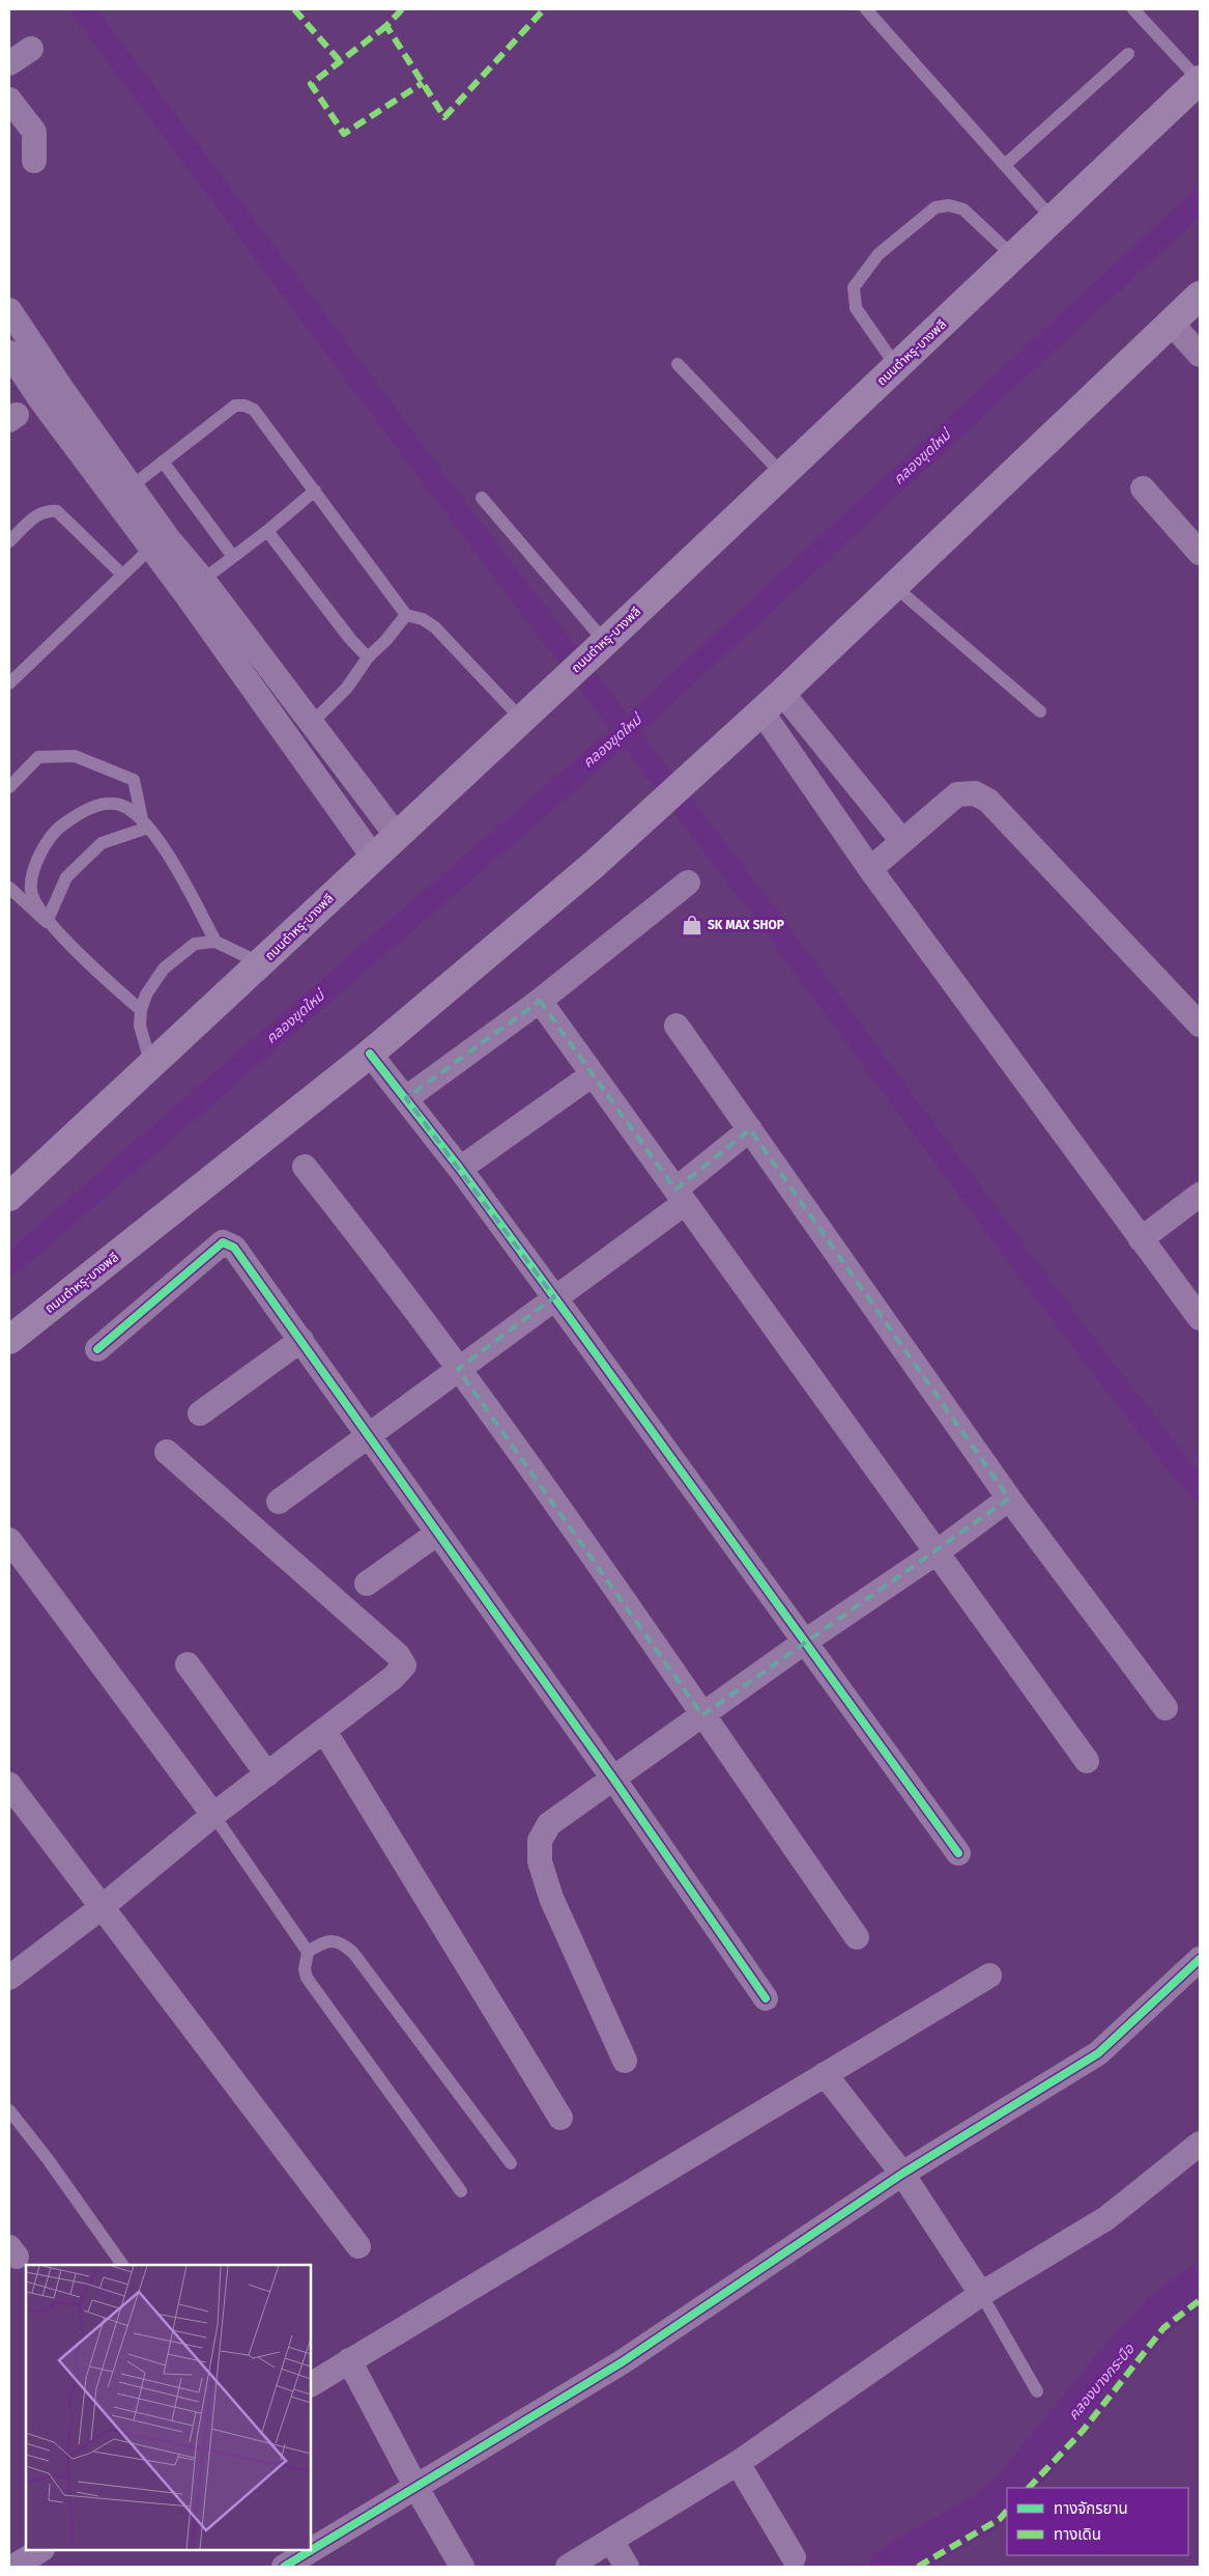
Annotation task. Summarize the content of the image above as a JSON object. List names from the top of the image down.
{
  "streets": {
    "main road": ["ถนนตำหรุ-บางพลี"]
  },
  "water": ["คลองขุดใหม่", "คลองบางกระบือ"],
  "places": {
    "shop": ["SK MAX SHOP"]
  },
  "legend": ["ทางจักรยาน", "ทางเดิน"]
}
